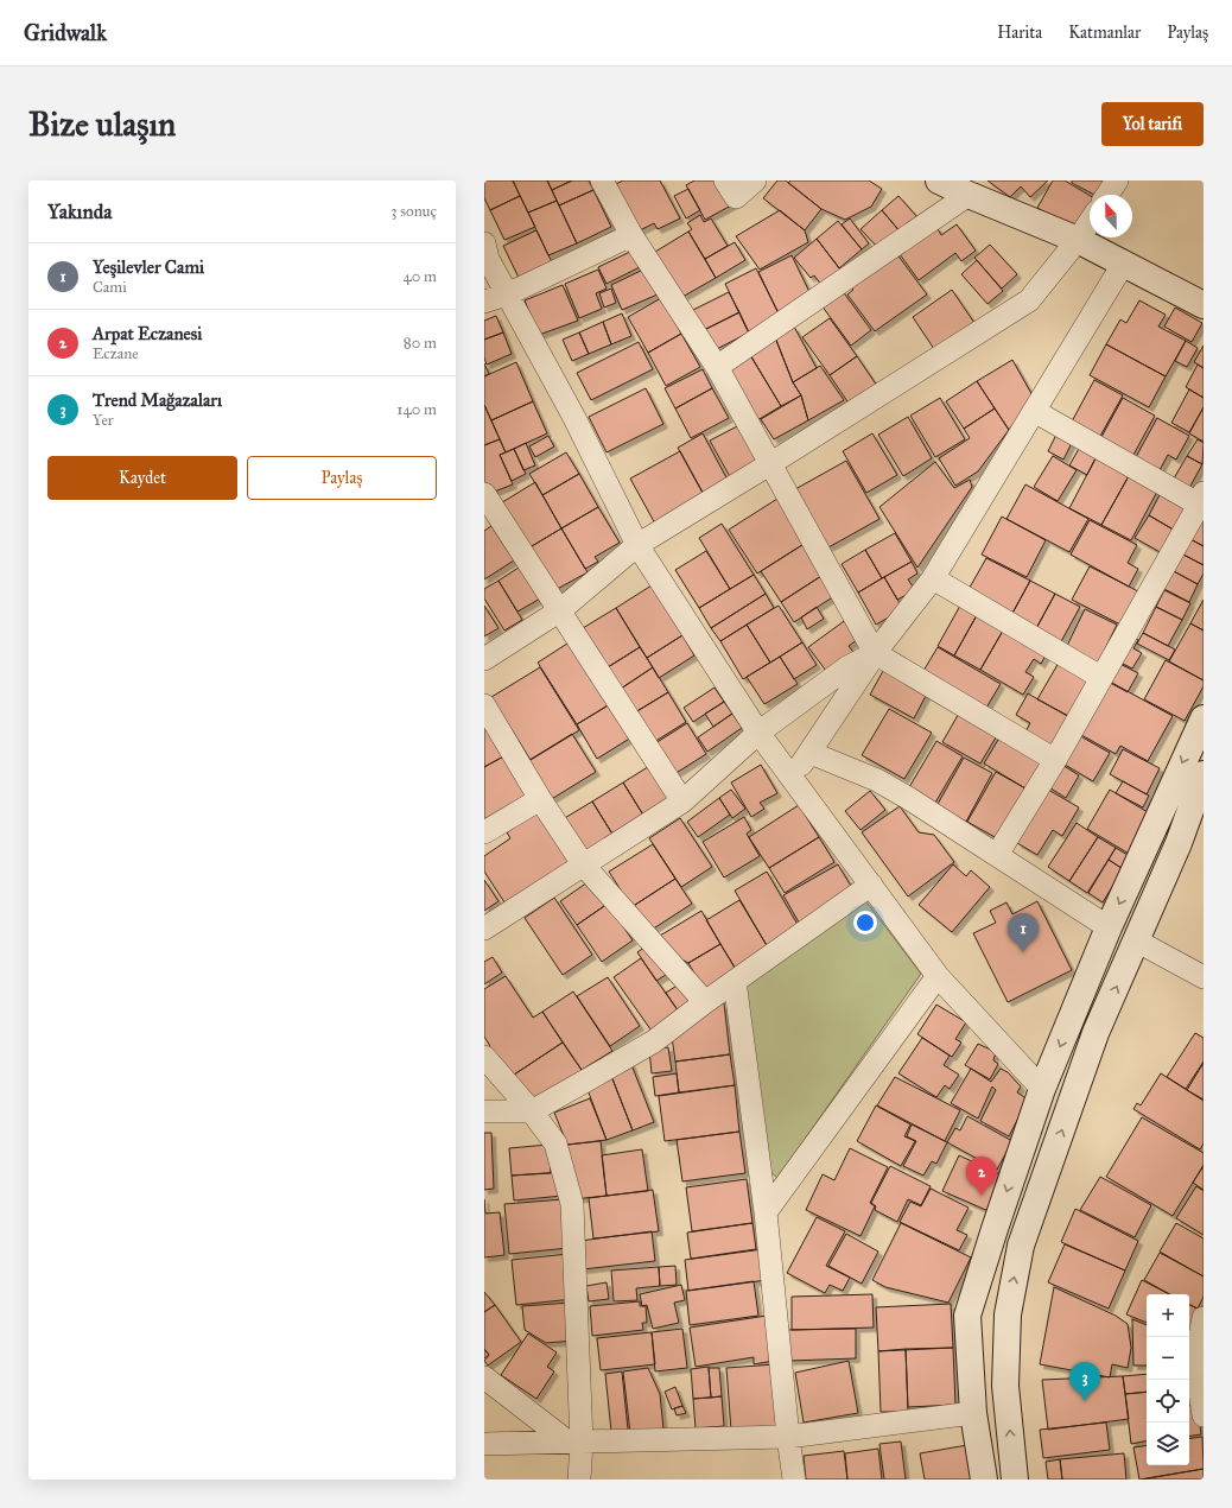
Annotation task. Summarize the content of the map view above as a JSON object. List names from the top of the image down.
{
  "north": "top",
  "page": {
    "header": "Gridwalk",
    "nav": ["Harita", "Katmanlar", "Paylaş"],
    "buttons": [
      "Yol tarifi",
      ["Kaydet", "Paylaş"]
    ],
    "title": "Bize ulaşın",
    "heading": ["Yakında", "3 sonuç"],
    "list": [
      {
        "mark": "1",
        "name": "Yeşilevler Cami",
        "note": "Cami",
        "value": "40 m"
      },
      {
        "mark": "2",
        "name": "Arpat Eczanesi",
        "note": "Eczane",
        "value": "80 m"
      },
      {
        "mark": "3",
        "name": "Trend Mağazaları",
        "note": "Yer",
        "value": "140 m"
      }
    ],
    "pins": ["1", "2", "3"],
    "map_buttons": ["+", "−"]
  }
}
